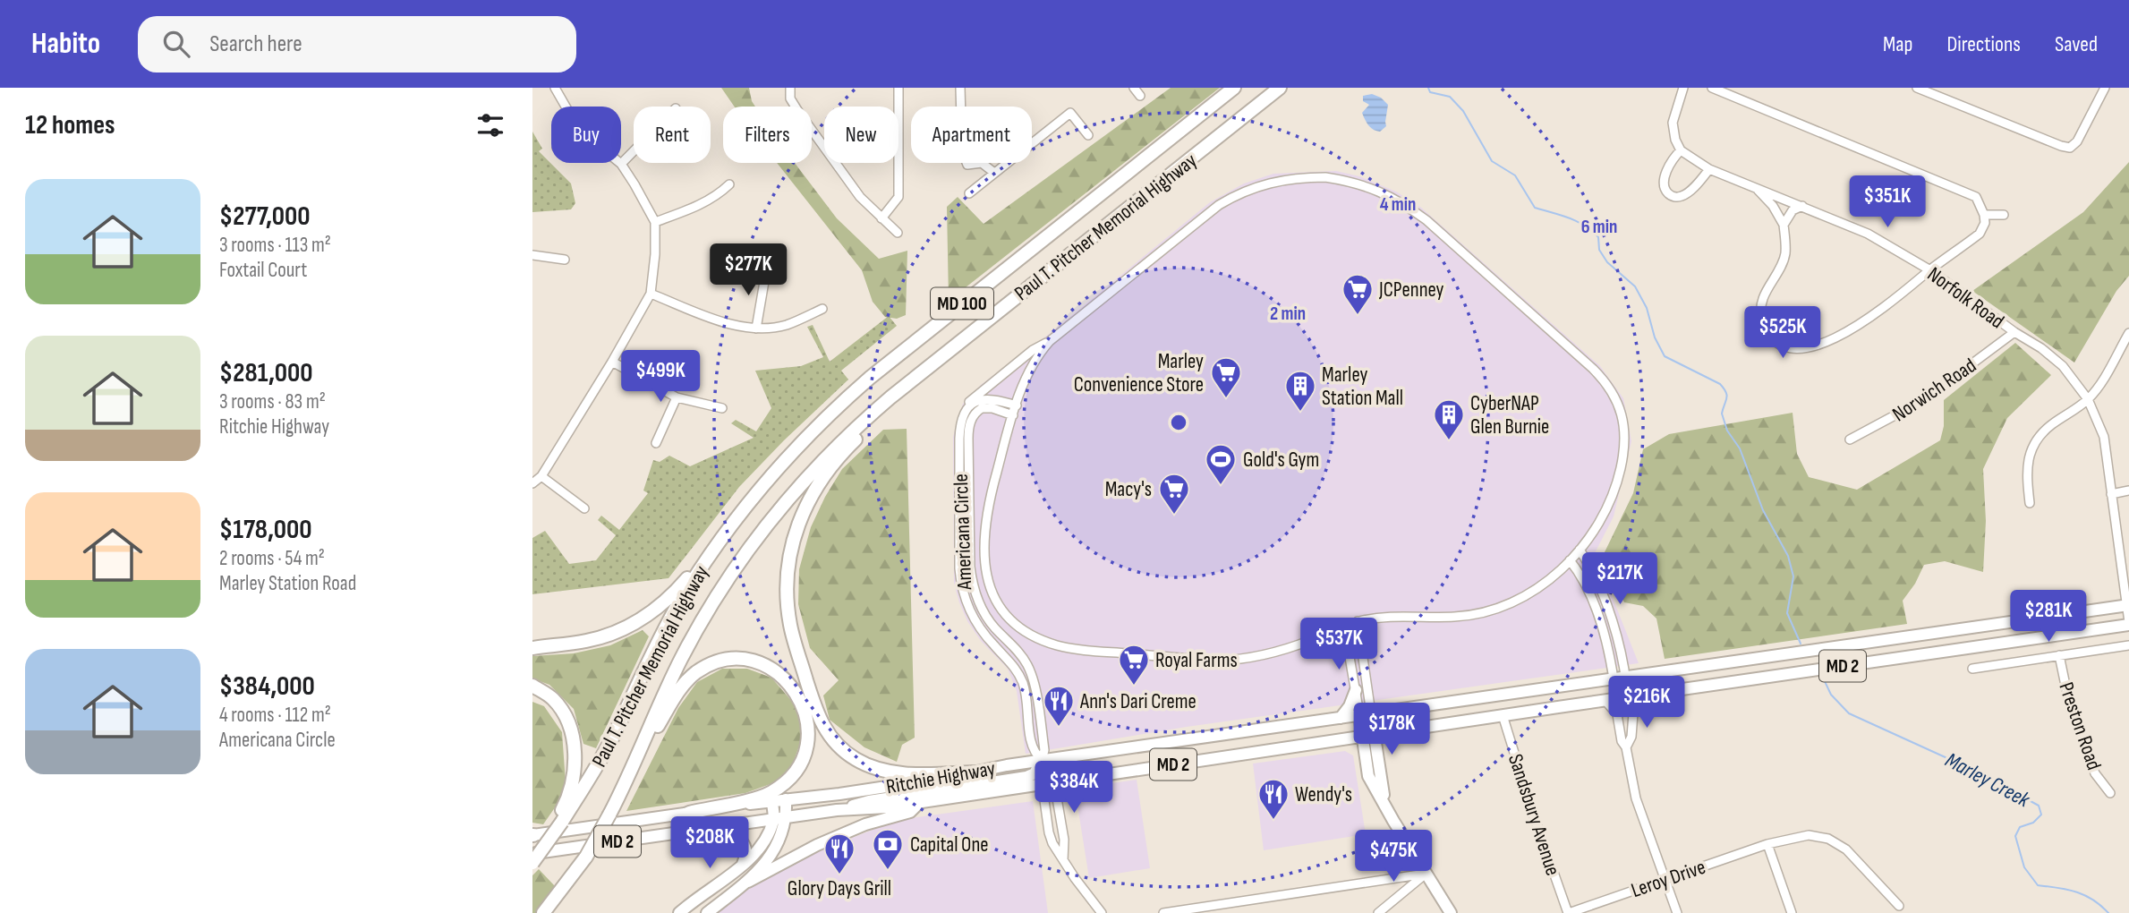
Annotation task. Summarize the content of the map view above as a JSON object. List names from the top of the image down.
{
  "streets": {
    "highway": ["Paul T. Pitcher Memorial Highway", "MD 100"],
    "main road": ["MD 2", "Ritchie Highway"],
    "street": [
      "Norfolk Road",
      "Norwich Road",
      "Americana Circle",
      "Preston Road",
      "Sandsbury Avenue",
      "Leroy Drive"
    ]
  },
  "crossings": [
    ["Norfolk Road", "Norwich Road"],
    ["Norfolk Road", "Ritchie Highway"],
    ["Americana Circle", "Ritchie Highway"],
    ["Ritchie Highway", "Sandsbury Avenue"],
    ["Sandsbury Avenue", "Leroy Drive"]
  ],
  "water": ["Marley Creek"],
  "places": {
    "supermarket": [
      "JCPenney",
      "Marley Convenience Store",
      "Macy's",
      "Royal Farms"
    ],
    "building": ["Marley Station Mall", "CyberNAP Glen Burnie"],
    "sports": ["Gold's Gym"],
    "restaurant": ["Ann's Dari Creme", "Wendy's", "Glory Days Grill"],
    "bank": ["Capital One"]
  },
  "page": {
    "header": "Habito",
    "search": "Search here",
    "nav": ["Map", "Directions", "Saved"],
    "heading": "12 homes",
    "chip": [
      "Buy",
      "Rent",
      "Filters",
      "New",
      "Apartment"
    ],
    "list": [
      {
        "name": "$277,000",
        "note": "3 rooms · 113 m² · Foxtail Court"
      },
      {
        "name": "$281,000",
        "note": "3 rooms · 83 m² · Ritchie Highway"
      },
      {
        "name": "$178,000",
        "note": "2 rooms · 54 m² · Marley Station Road"
      },
      {
        "name": "$384,000",
        "note": "4 rooms · 112 m² · Americana Circle"
      }
    ],
    "price": [
      "$351K",
      "$277K",
      "$525K",
      "$499K",
      "$217K",
      "$281K",
      "$537K",
      "$216K",
      "$178K",
      "$384K",
      "$208K",
      "$475K"
    ]
  },
  "rings": ["4 min", "6 min", "2 min"]
}
